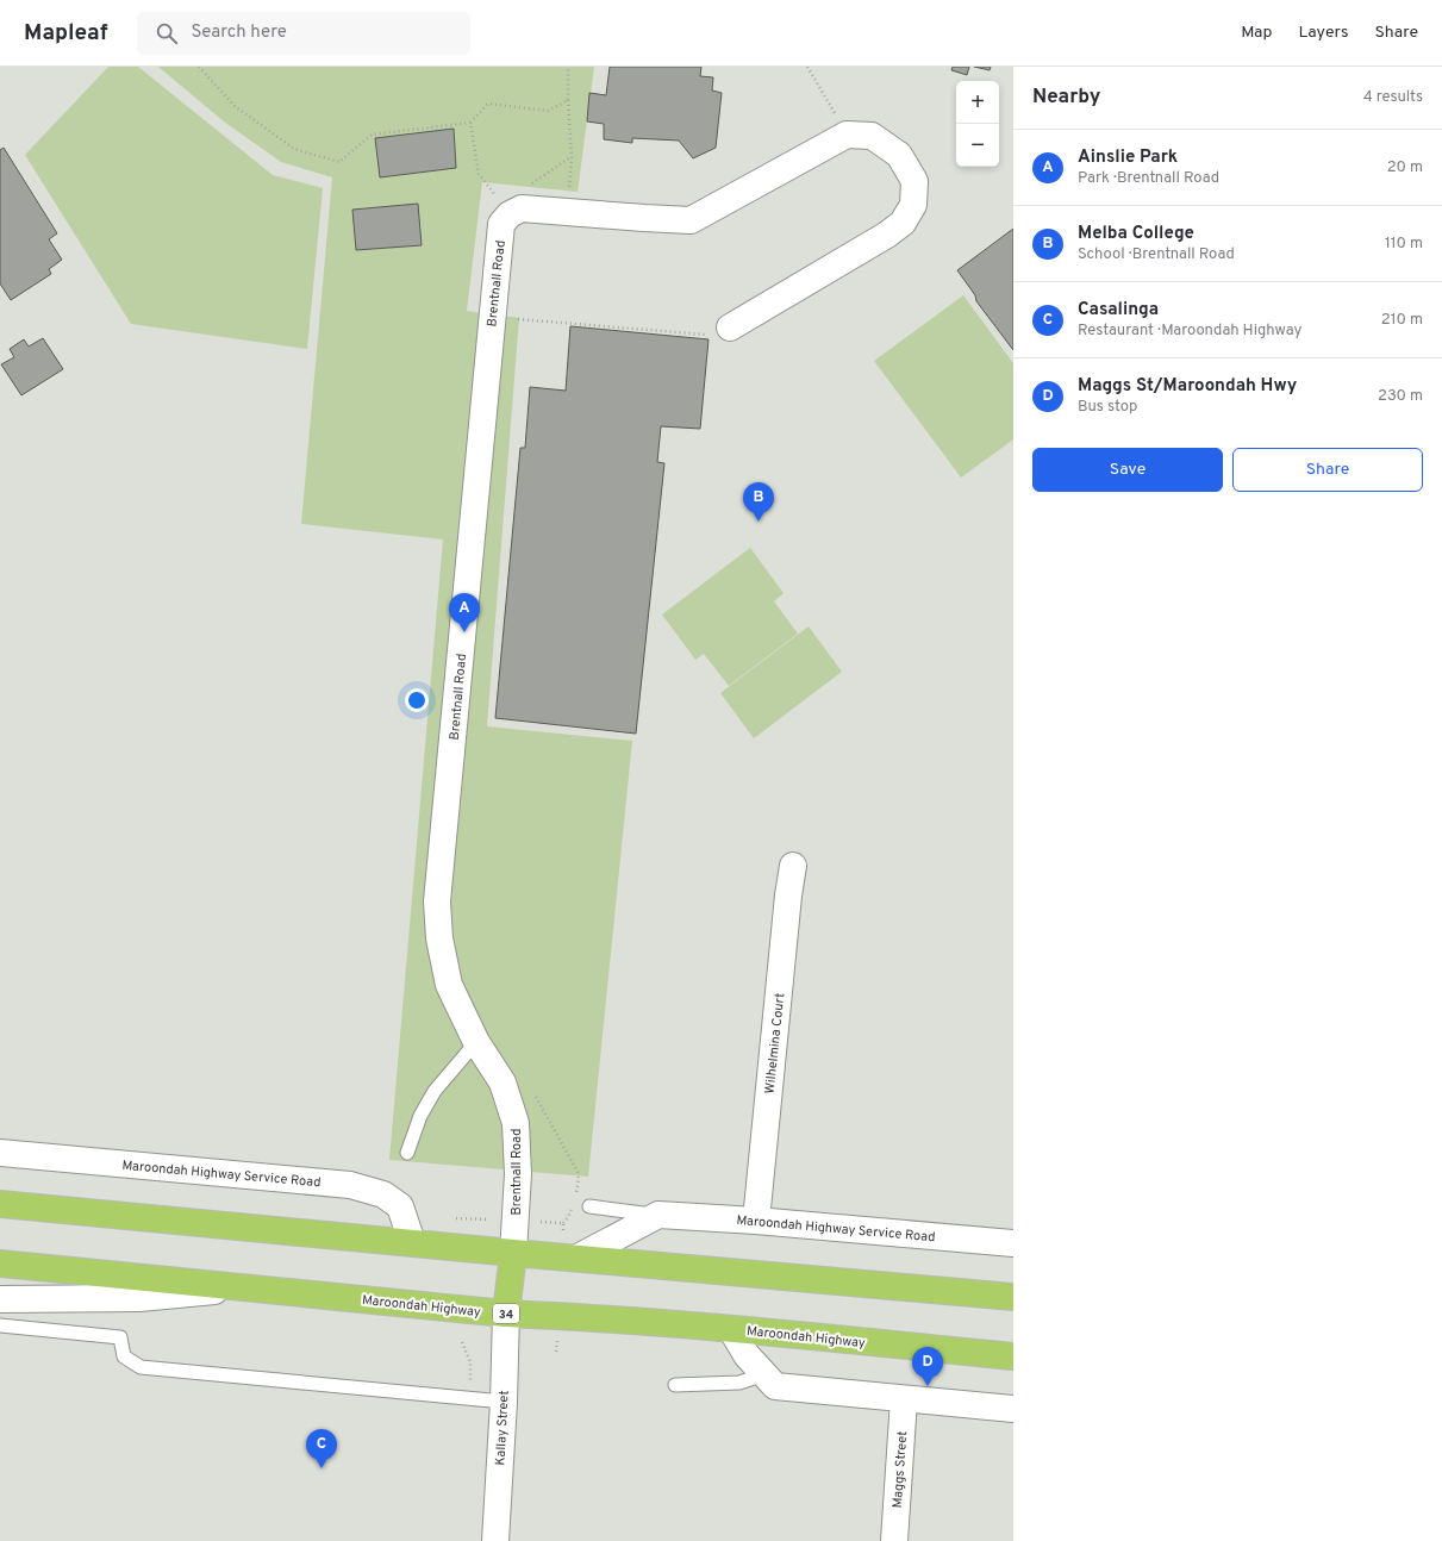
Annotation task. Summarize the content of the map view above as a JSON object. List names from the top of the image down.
{
  "streets": {
    "highway": ["Maroondah Highway", "34"],
    "street": [
      "Brentnall Road",
      "Wilhelmina Court",
      "Maroondah Highway Service Road",
      "Kallay Street",
      "Maggs Street"
    ]
  },
  "crossings": [
    ["Wilhelmina Court", "Maroondah Highway Service Road"],
    ["Maroondah Highway", "Kallay Street"]
  ],
  "page": {
    "header": "Mapleaf",
    "search": "Search here",
    "nav": ["Map", "Layers", "Share"],
    "heading": ["Nearby", "4 results"],
    "map_buttons": ["+", "−"],
    "list": [
      {
        "mark": "A",
        "name": "Ainslie Park",
        "note": "Park · Brentnall Road",
        "value": "20 m"
      },
      {
        "mark": "B",
        "name": "Melba College",
        "note": "School · Brentnall Road",
        "value": "110 m"
      },
      {
        "mark": "C",
        "name": "Casalinga",
        "note": "Restaurant · Maroondah Highway",
        "value": "210 m"
      },
      {
        "mark": "D",
        "name": "Maggs St/Maroondah Hwy",
        "note": "Bus stop",
        "value": "230 m"
      }
    ],
    "buttons": ["Save", "Share"],
    "pins": [
      "B",
      "A",
      "D",
      "C"
    ]
  }
}
